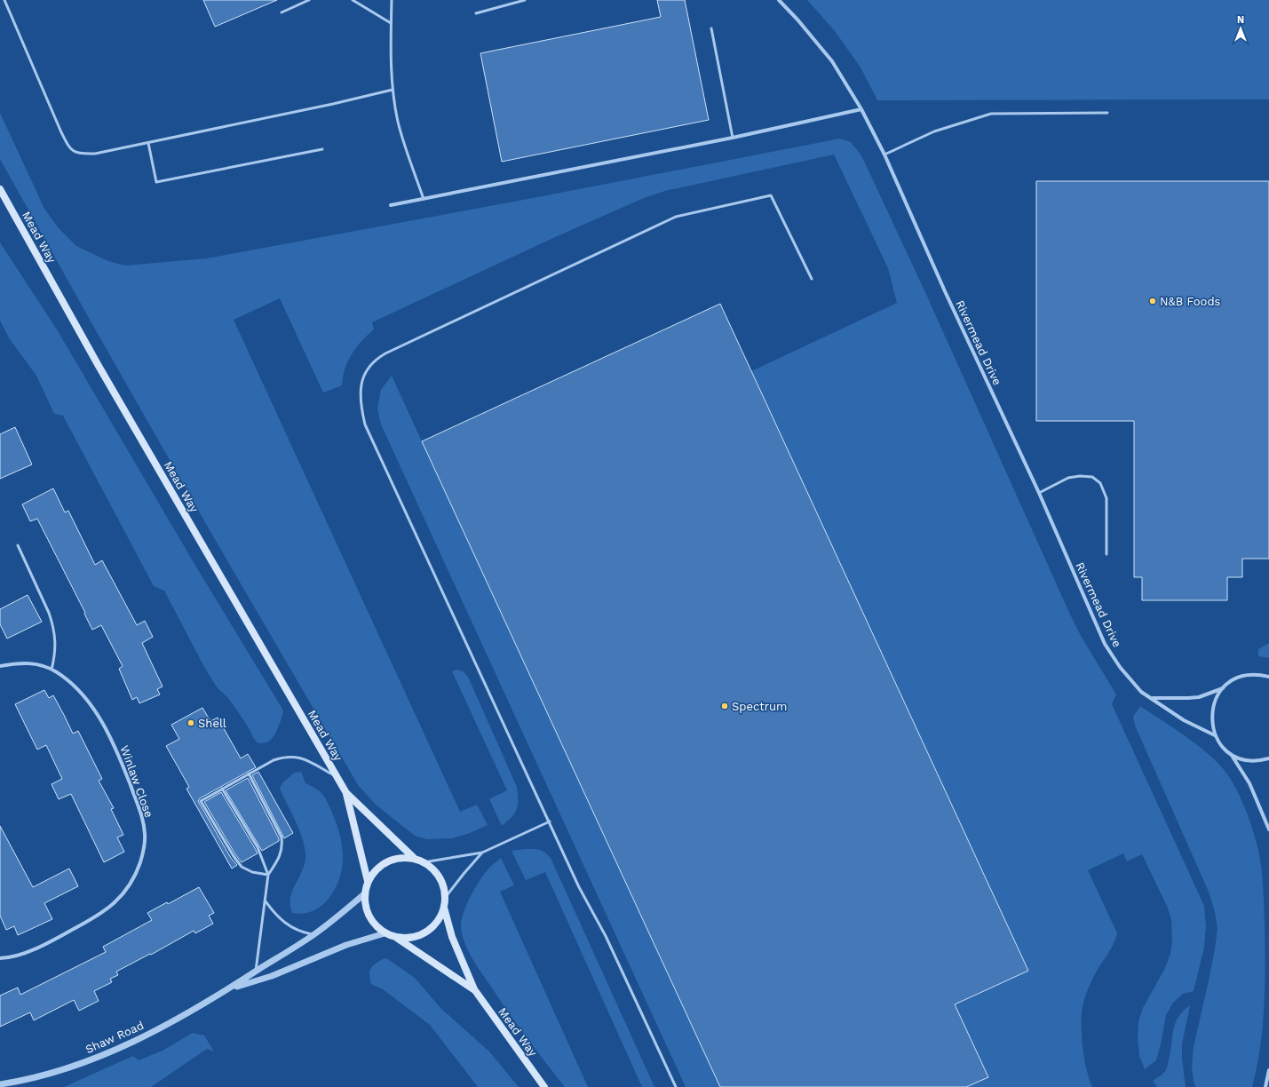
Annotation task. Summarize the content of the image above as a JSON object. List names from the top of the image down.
{
  "streets": {
    "main road": ["Mead Way"],
    "street": ["Rivermead Drive", "Winlaw Close", "Shaw Road"]
  },
  "crossings": [
    ["Mead Way", "Shaw Road"]
  ],
  "places": ["N&B Foods", "Spectrum", "Shell"],
  "north": "top"
}
